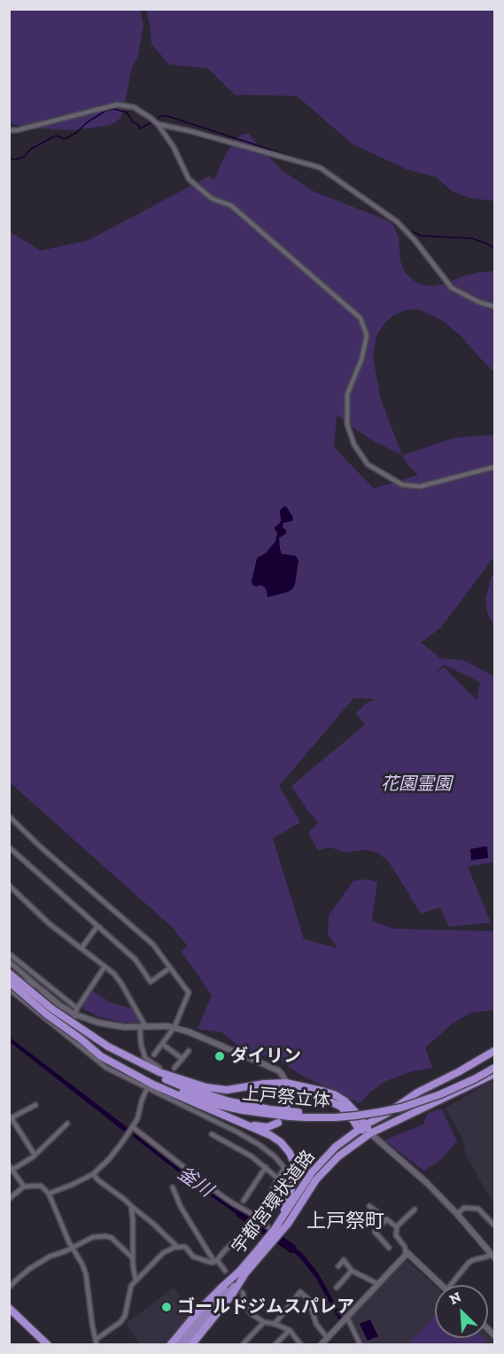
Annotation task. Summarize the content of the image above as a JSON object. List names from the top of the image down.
{
  "streets": {
    "highway": ["上戸祭立体", "宇都宮環状道路"]
  },
  "districts": ["上戸祭町"],
  "water": ["釜川"],
  "parks": ["花園霊園"],
  "places": ["ダイリン", "ゴールドジムスパレア"],
  "north": "top left"
}
